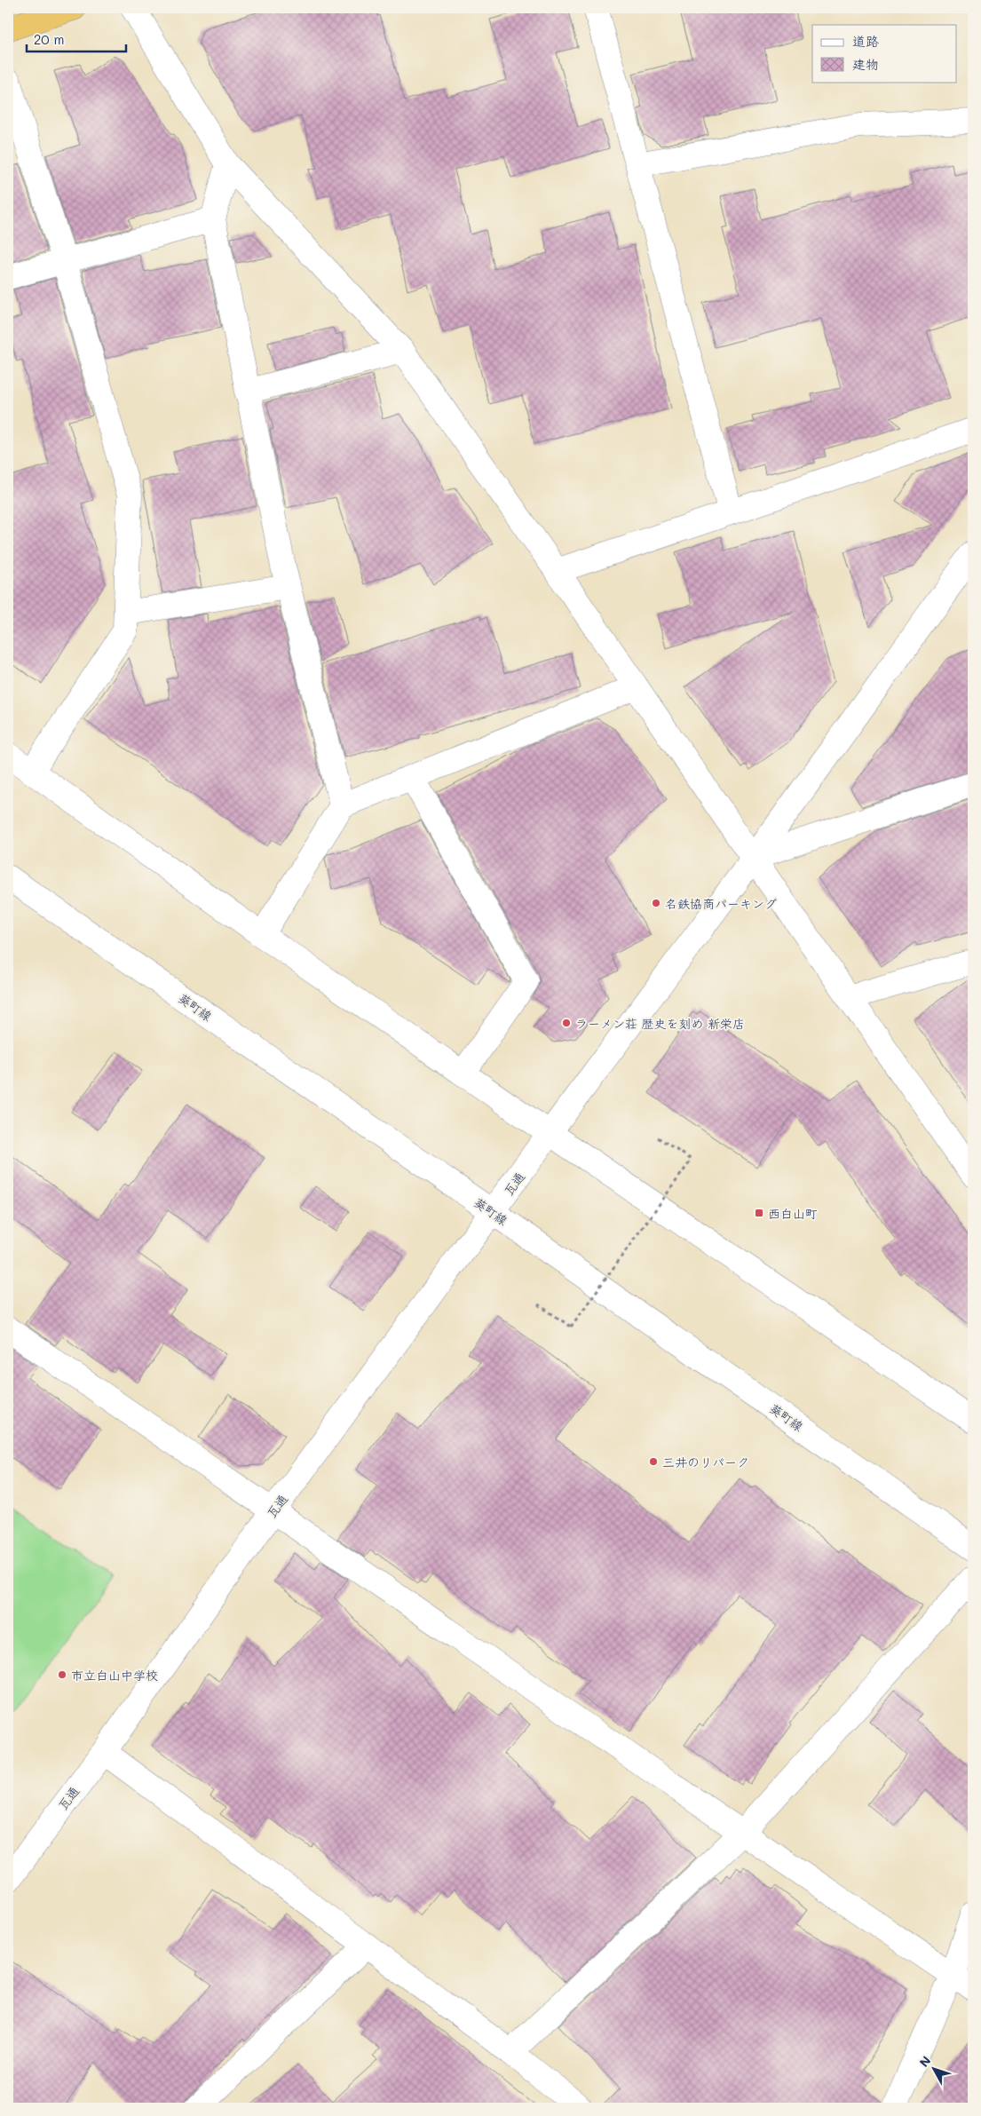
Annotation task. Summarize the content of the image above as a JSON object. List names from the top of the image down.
{
  "streets": {
    "street": ["葵町線", "瓦通"]
  },
  "crossings": [
    ["葵町線", "瓦通"]
  ],
  "places": {
    "other": [
      "名鉄協商パーキング",
      "ラーメン荘 歴史を刻め 新栄店",
      "三井のリパーク",
      "市立白山中学校"
    ],
    "transit": ["西白山町"]
  },
  "legend": ["道路", "建物"],
  "scale_bar": "20 m",
  "north": "top left"
}
